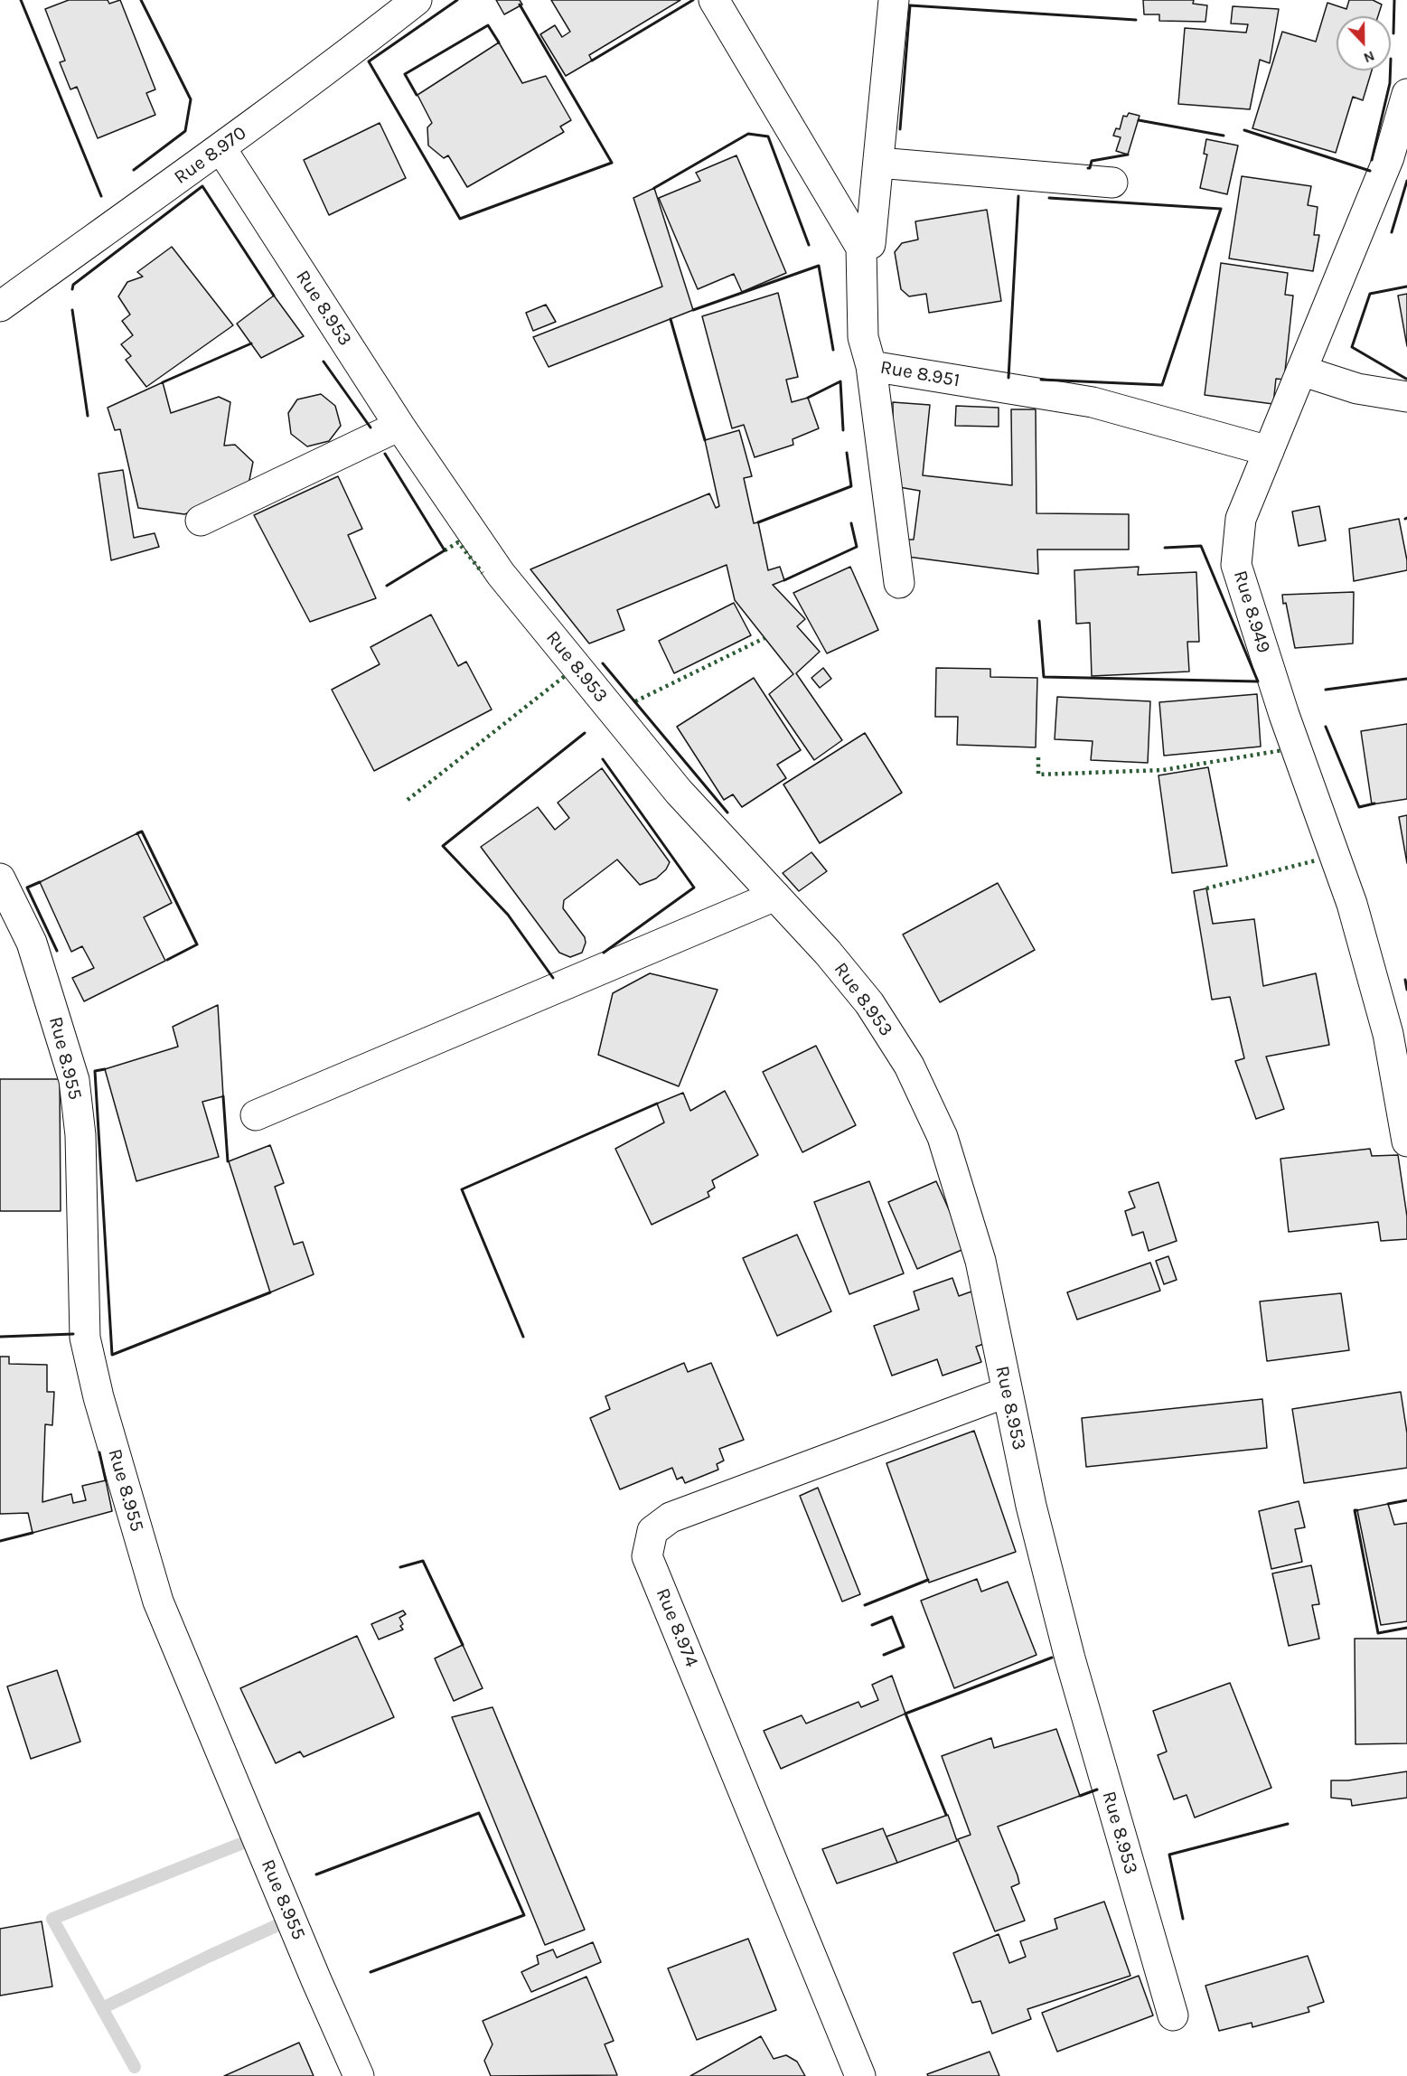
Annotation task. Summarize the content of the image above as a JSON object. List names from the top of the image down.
{
  "streets": {
    "street": [
      "Rue 8.970",
      "Rue 8.953",
      "Rue 8.951",
      "Rue 8.949",
      "Rue 8.955",
      "Rue 8.974"
    ]
  },
  "crossings": [
    ["Rue 8.970", "Rue 8.953"],
    ["Rue 8.953", "Rue 8.974"],
    ["Rue 8.951", "Rue 8.949"]
  ],
  "north": "bottom"
}
